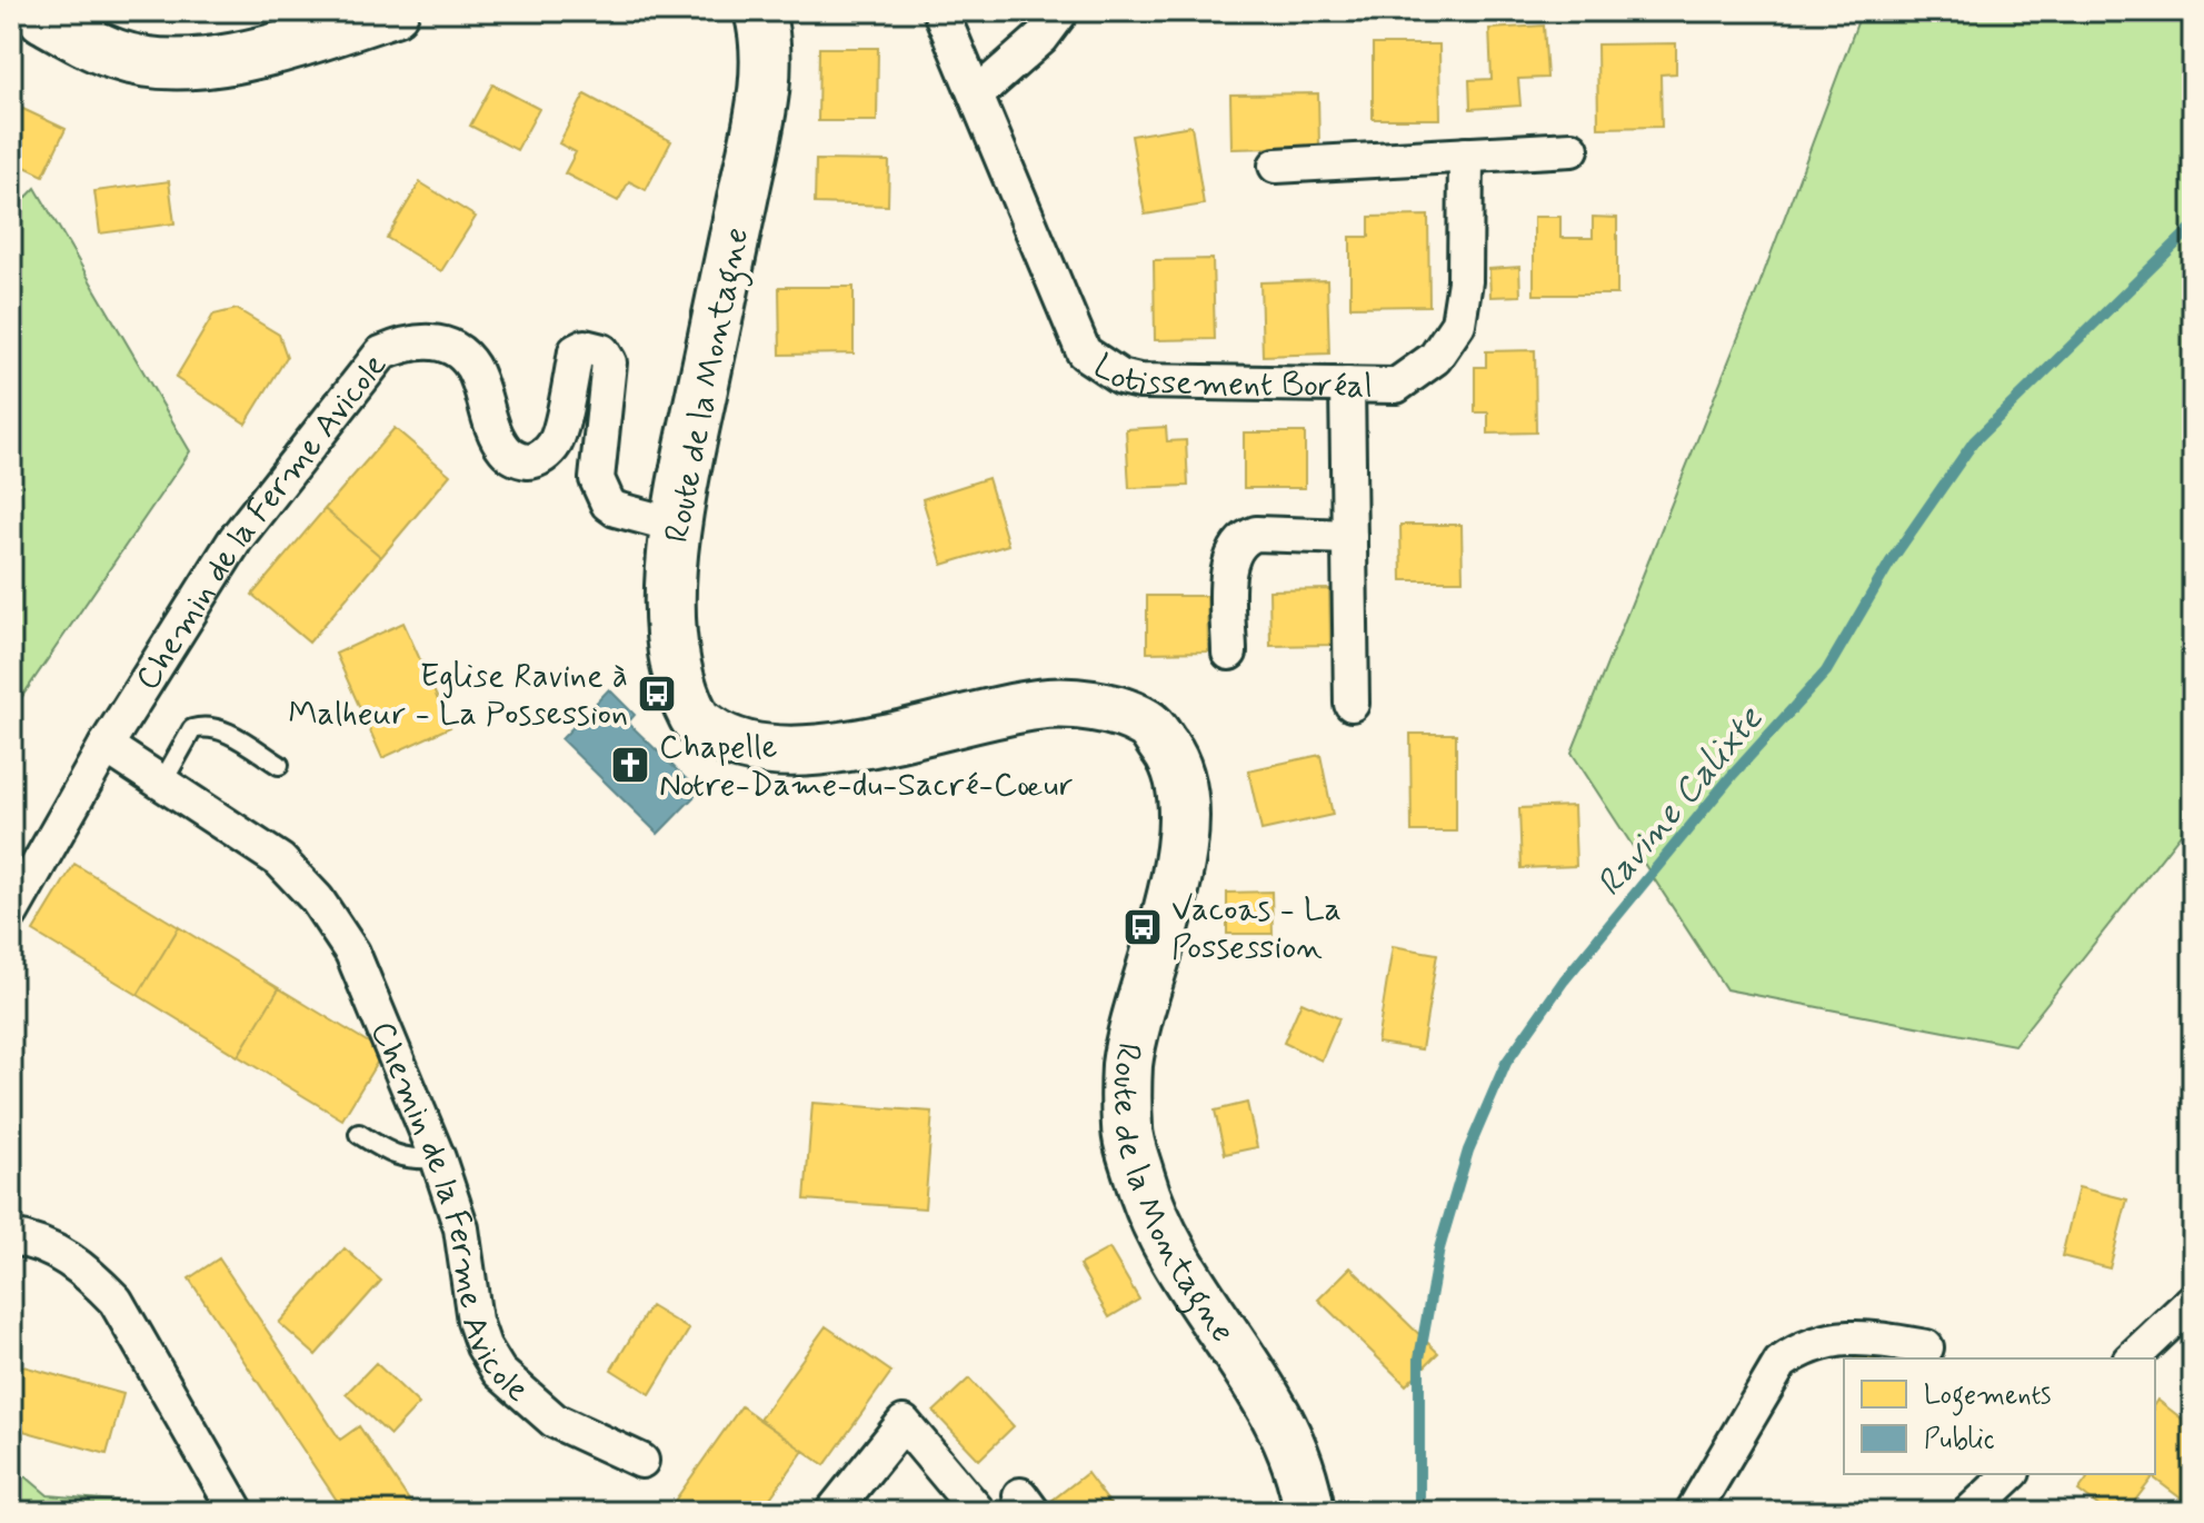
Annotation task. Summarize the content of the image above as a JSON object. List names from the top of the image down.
{
  "streets": {
    "main road": ["Route de la Montagne"],
    "street": ["Lotissement Boréal", "Chemin de la Ferme Avicole"]
  },
  "crossings": [
    ["Route de la Montagne", "Chemin de la Ferme Avicole"]
  ],
  "water": ["Ravine Calixte"],
  "places": {
    "bus stop": ["Eglise Ravine à Malheur - La Possession", "Vacoas - La Possession"],
    "church": ["Chapelle Notre-Dame-du-Sacré-Cœur"]
  },
  "legend": ["Logements", "Public"]
}
